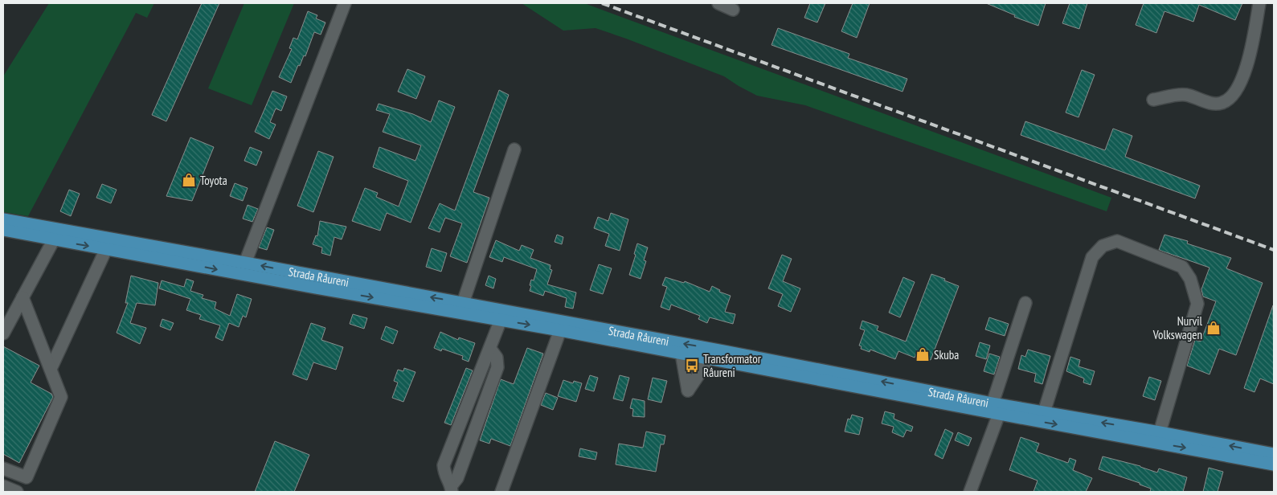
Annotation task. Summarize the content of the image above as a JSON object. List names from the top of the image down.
{
  "streets": {
    "main road": ["Strada Râureni"]
  },
  "places": {
    "shop": ["Toyota", "Nurvil Volkswagen", "Skuba"],
    "bus stop": ["Transformator Râureni"]
  }
}
